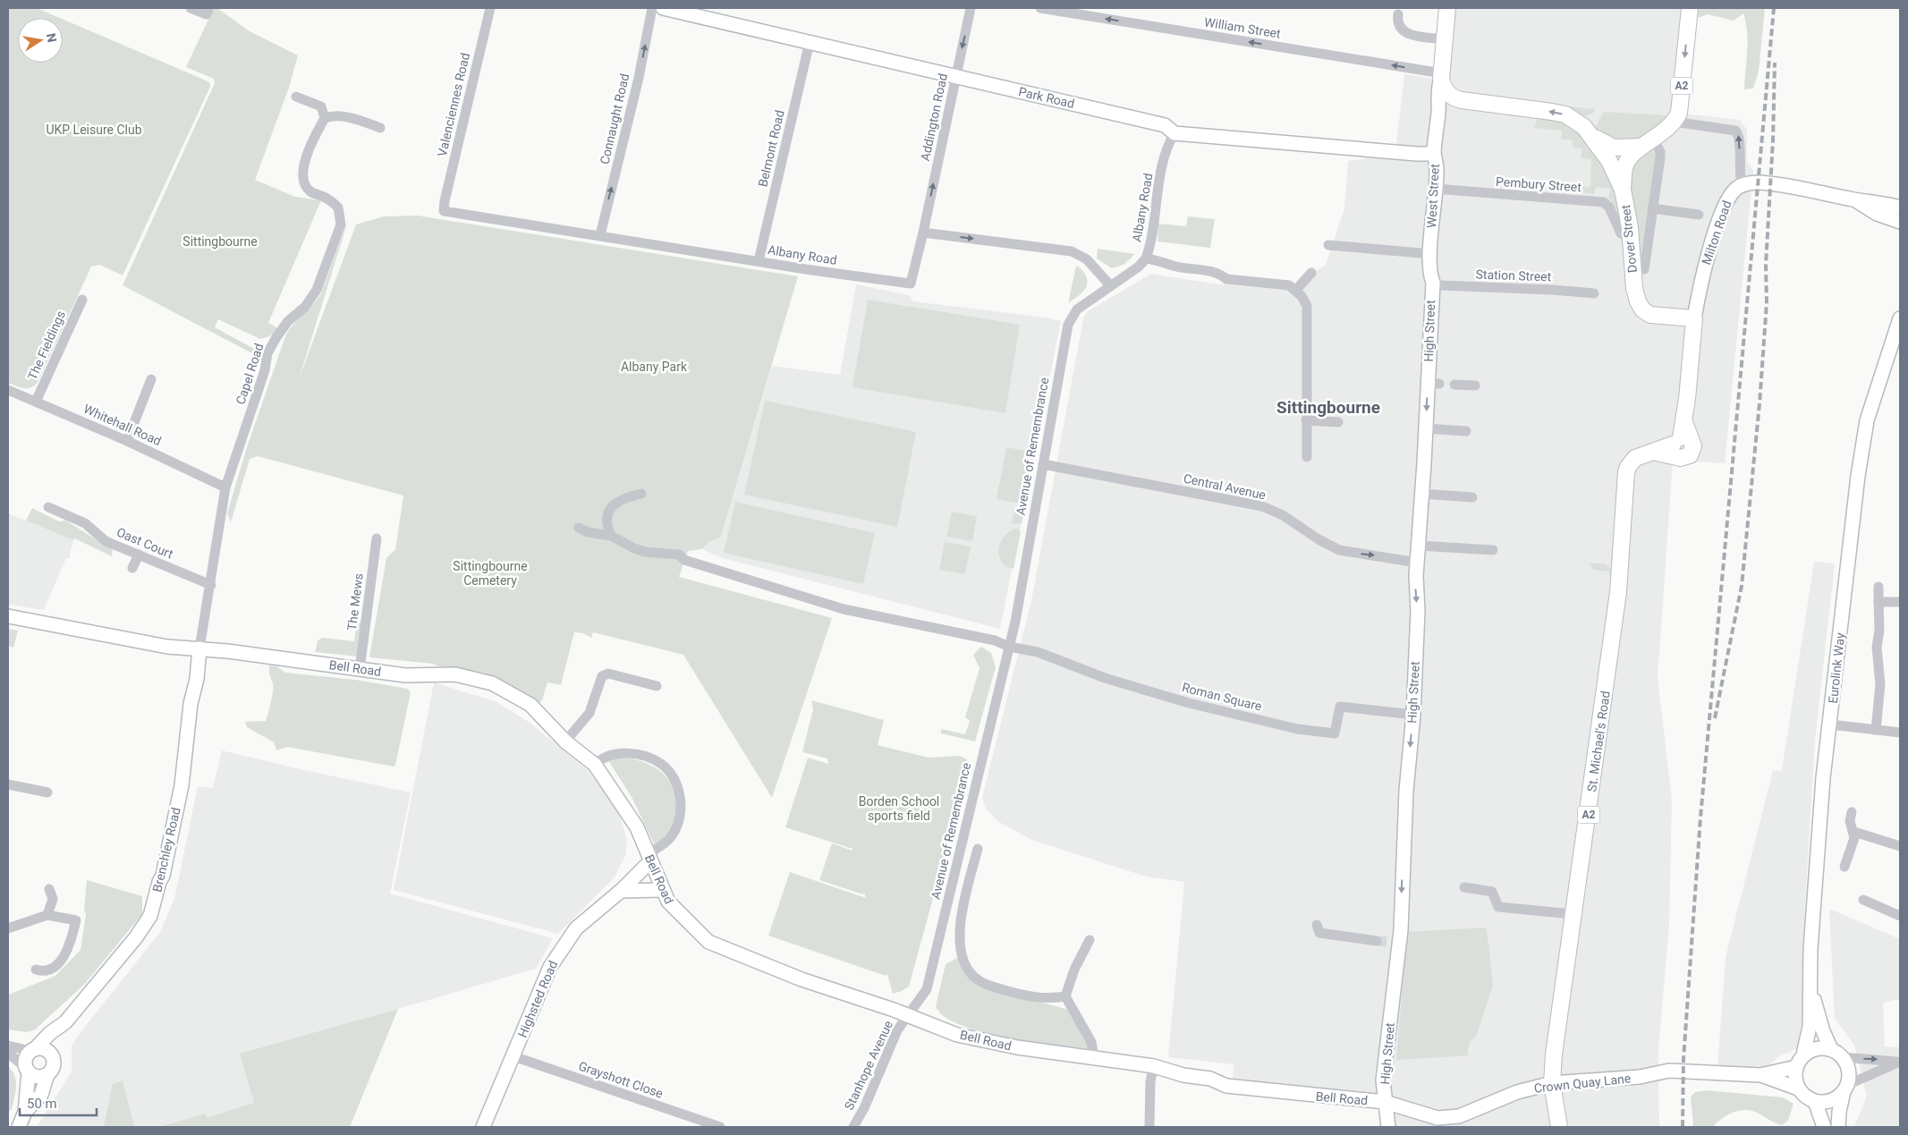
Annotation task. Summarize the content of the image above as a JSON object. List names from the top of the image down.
{
  "streets": {
    "main road": [
      "A2",
      "West Street",
      "Dover Street",
      "St. Michael's Road"
    ],
    "street": [
      "William Street",
      "Park Road",
      "Valenciennes Road",
      "Addington Road",
      "Connaught Road",
      "Belmont Road",
      "Pembury Street",
      "Albany Road",
      "Milton Road",
      "Station Street",
      "High Street",
      "The Fieldings",
      "Capel Road",
      "Whitehall Road",
      "Avenue of Remembrance",
      "Central Avenue",
      "Oast Court",
      "The Mews",
      "Bell Road",
      "Eurolink Way",
      "Roman Square",
      "Brenchley Road",
      "Highsted Road",
      "Stanhope Avenue",
      "Grayshott Close",
      "Crown Quay Lane"
    ]
  },
  "crossings": [
    ["William Street", "West Street"],
    ["Park Road", "Addington Road"],
    ["Park Road", "Belmont Road"],
    ["Park Road", "West Street"],
    ["Park Road", "Albany Road"],
    ["Valenciennes Road", "Albany Road"],
    ["Addington Road", "Albany Road"],
    ["Connaught Road", "Albany Road"],
    ["Belmont Road", "Albany Road"],
    ["Pembury Street", "West Street"],
    ["West Street", "Station Street"],
    ["West Street", "High Street"],
    ["Albany Road", "Avenue of Remembrance"],
    ["Milton Road", "Dover Street"],
    ["Milton Road", "St. Michael's Road"],
    ["Dover Street", "St. Michael's Road"],
    ["Station Street", "High Street"],
    ["High Street", "Central Avenue"],
    ["High Street", "Bell Road"],
    ["High Street", "Roman Square"],
    ["High Street", "Crown Quay Lane"],
    ["The Fieldings", "Whitehall Road"],
    ["Capel Road", "Whitehall Road"],
    ["Capel Road", "Oast Court"],
    ["Capel Road", "Bell Road"],
    ["Capel Road", "Brenchley Road"],
    ["Avenue of Remembrance", "Central Avenue"],
    ["Avenue of Remembrance", "Bell Road"],
    ["Avenue of Remembrance", "Roman Square"],
    ["Avenue of Remembrance", "Stanhope Avenue"],
    ["The Mews", "Bell Road"],
    ["Bell Road", "Brenchley Road"],
    ["Bell Road", "Highsted Road"],
    ["Bell Road", "Stanhope Avenue"],
    ["Bell Road", "Crown Quay Lane"],
    ["Eurolink Way", "Crown Quay Lane"],
    ["St. Michael's Road", "Crown Quay Lane"],
    ["Highsted Road", "Grayshott Close"]
  ],
  "one_way": [
    "William Street",
    "Connaught Road",
    "Dover Street",
    "High Street",
    "Central Avenue"
  ],
  "districts": ["Sittingbourne"],
  "parks": [
    "UKP Leisure Club",
    "Sittingbourne",
    "Albany Park",
    "Sittingbourne Cemetery",
    "Borden School sports field"
  ],
  "scale_bar": "50 m",
  "north": "right"
}
